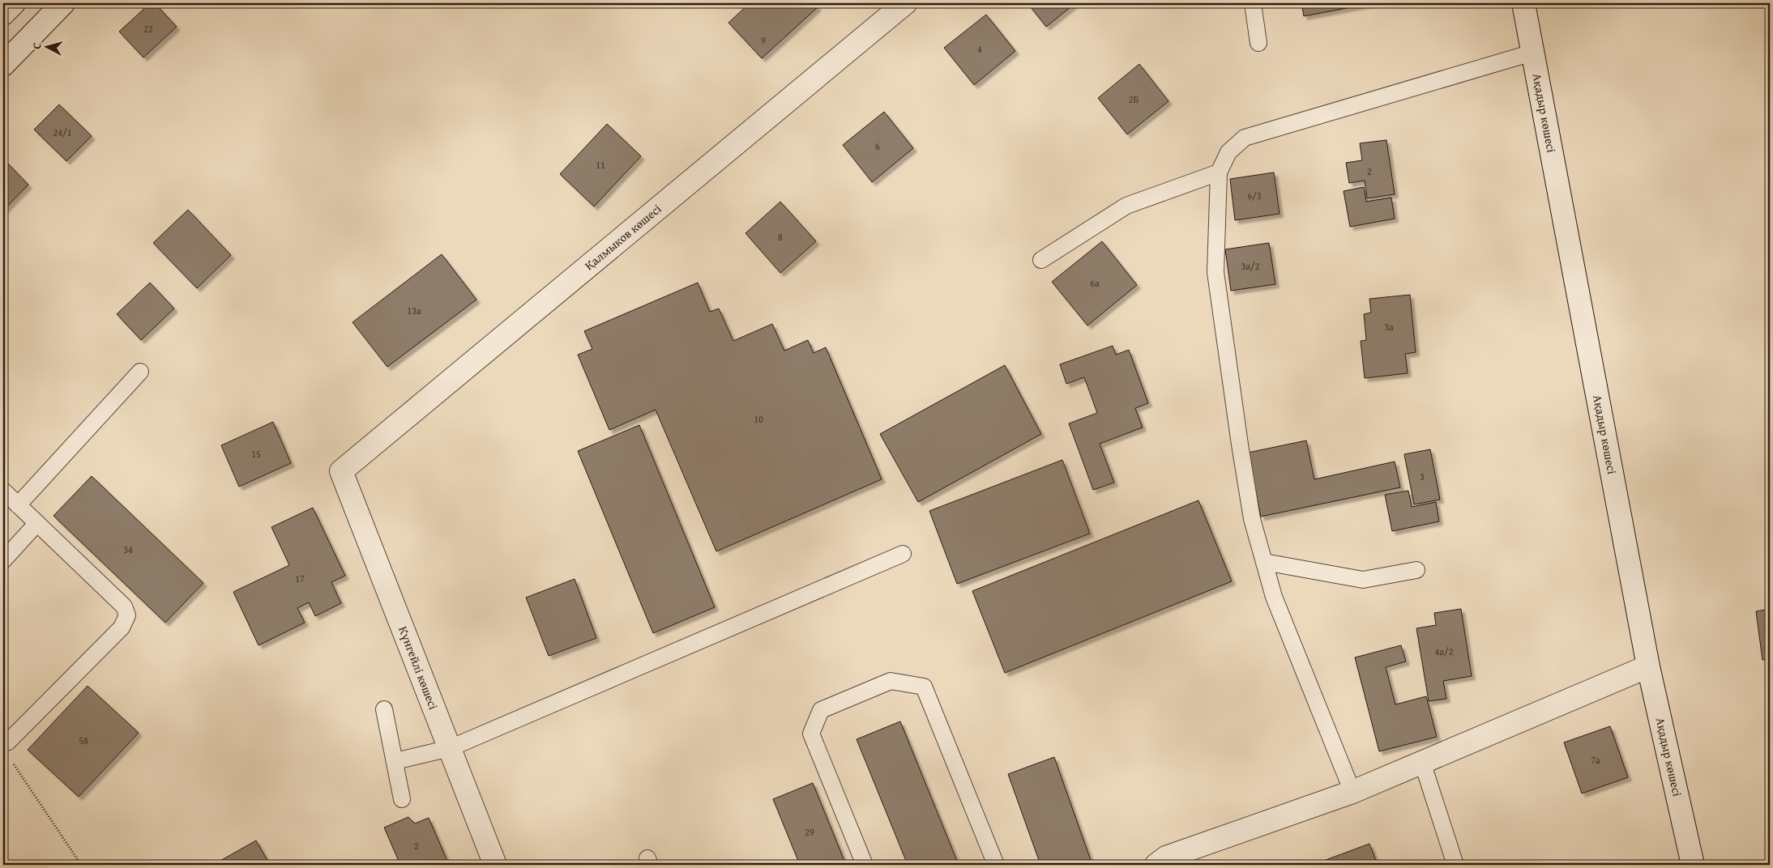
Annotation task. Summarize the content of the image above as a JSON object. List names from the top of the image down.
{
  "streets": {
    "street": ["Ақадыр көшесі", "Қалмыков көшесі", "Күнгейлі көшесі"]
  },
  "crossings": [
    ["Қалмыков көшесі", "Күнгейлі көшесі"]
  ],
  "house_numbers": [
    "22",
    "9",
    "4",
    "2Б",
    "24/1",
    "6",
    "11",
    "2",
    "6/3",
    "8",
    "3а/2",
    "6а",
    "13а",
    "3а",
    "10",
    "15",
    "3",
    "34",
    "17",
    "4а/2",
    "58",
    "7а",
    "29",
    "2"
  ],
  "north": "left"
}
